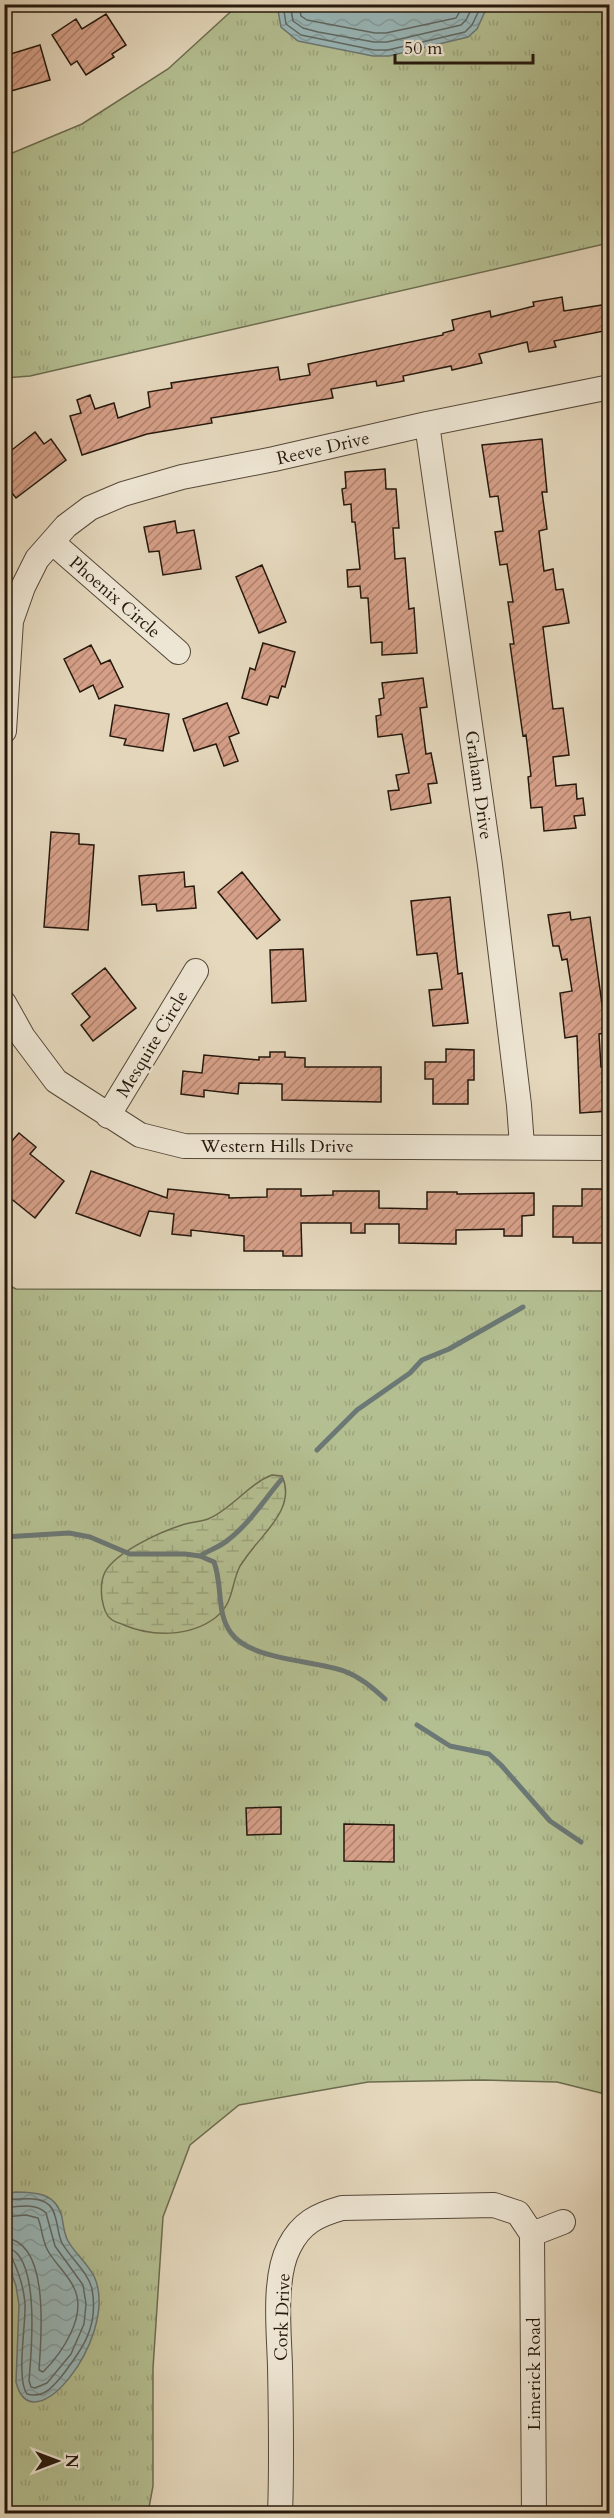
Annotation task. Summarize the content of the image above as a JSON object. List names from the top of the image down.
{
  "streets": {
    "street": [
      "Reeve Drive",
      "Phoenix Circle",
      "Graham Drive",
      "Mesquite Circle",
      "Western Hills Drive",
      "Cork Drive",
      "Limerick Road"
    ]
  },
  "crossings": [
    ["Reeve Drive", "Phoenix Circle"],
    ["Reeve Drive", "Graham Drive"],
    ["Graham Drive", "Western Hills Drive"],
    ["Mesquite Circle", "Western Hills Drive"],
    ["Cork Drive", "Limerick Road"]
  ],
  "scale_bar": "50 m",
  "north": "right"
}
